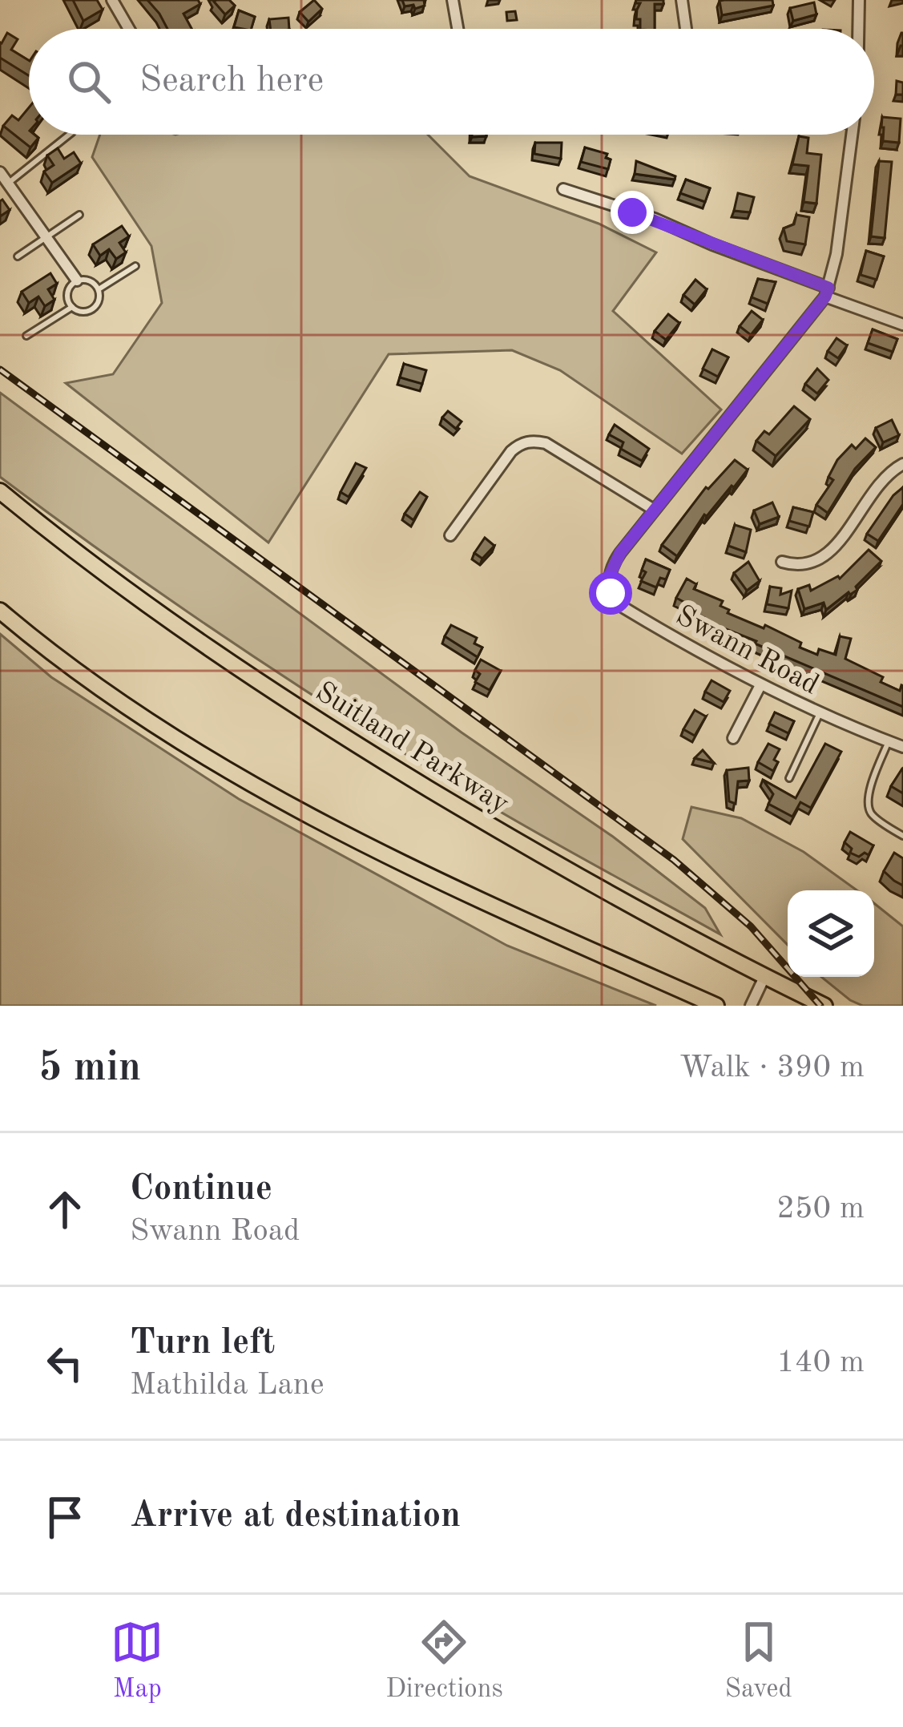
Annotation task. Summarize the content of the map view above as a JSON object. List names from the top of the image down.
{
  "streets": {
    "highway": ["Suitland Parkway"],
    "street": ["Swann Road"]
  },
  "page": {
    "search": "Search here",
    "heading": ["5 min", "Walk · 390 m"],
    "list": [
      ["Continue", "Swann Road", "250 m"],
      ["Turn left", "Mathilda Lane", "140 m"],
      "Arrive at destination"
    ],
    "nav": ["Map", "Directions", "Saved"]
  }
}
